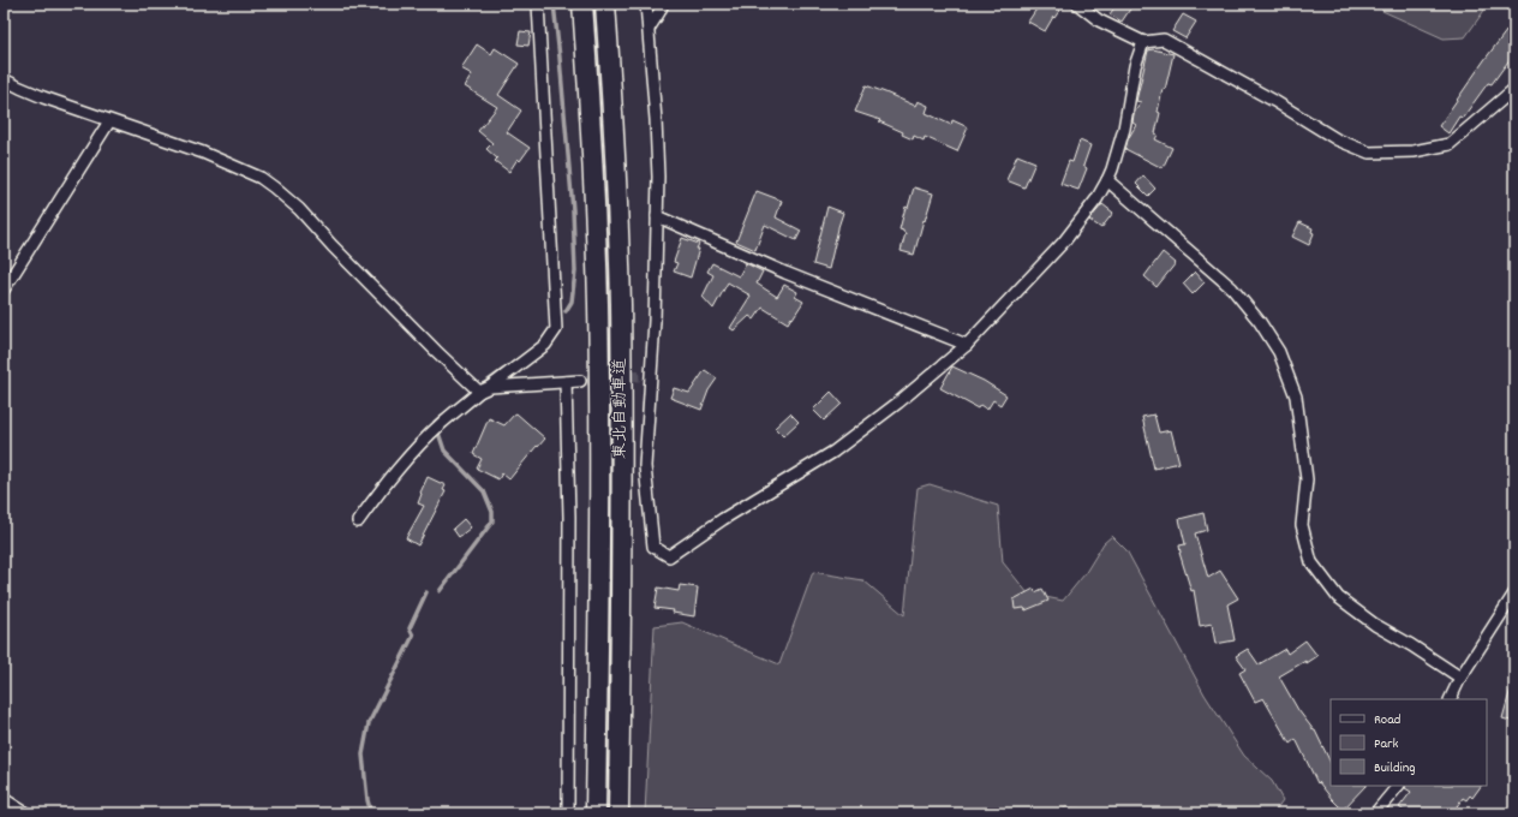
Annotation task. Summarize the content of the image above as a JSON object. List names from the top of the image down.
{
  "streets": {
    "highway": ["東北自動車道"]
  },
  "legend": ["Road", "Park", "Building"]
}
